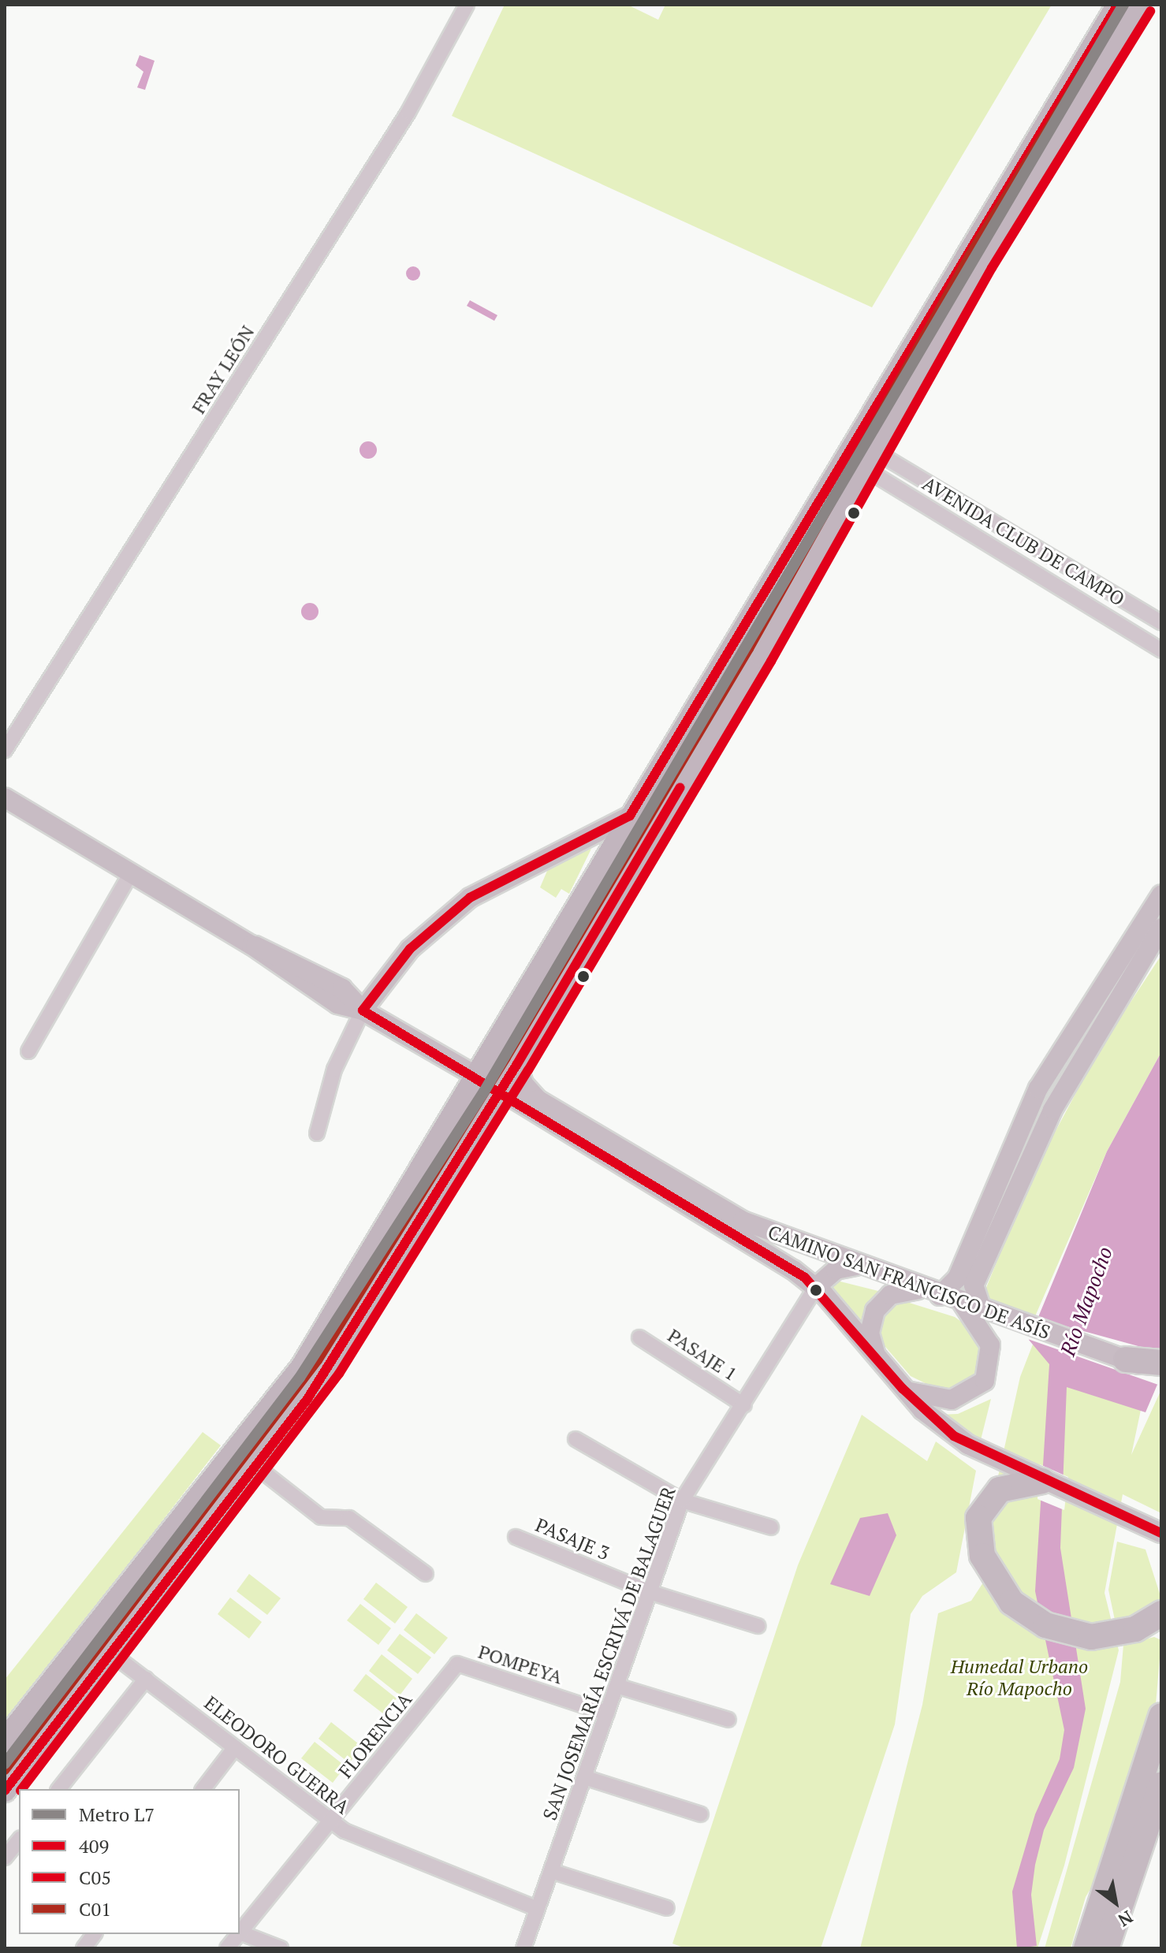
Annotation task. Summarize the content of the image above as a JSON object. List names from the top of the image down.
{
  "streets": {
    "main road": ["CAMINO SAN FRANCISCO DE ASÍS"],
    "street": [
      "FRAY LEÓN",
      "AVENIDA CLUB DE CAMPO",
      "PASAJE 1",
      "PASAJE 3",
      "SAN JOSEMARÍA ESCRIVÁ DE BALAGUER",
      "POMPEYA",
      "FLORENCIA",
      "ELEODORO GUERRA"
    ]
  },
  "crossings": [
    ["CAMINO SAN FRANCISCO DE ASÍS", "SAN JOSEMARÍA ESCRIVÁ DE BALAGUER"],
    ["PASAJE 1", "SAN JOSEMARÍA ESCRIVÁ DE BALAGUER"],
    ["PASAJE 3", "SAN JOSEMARÍA ESCRIVÁ DE BALAGUER"],
    ["SAN JOSEMARÍA ESCRIVÁ DE BALAGUER", "POMPEYA"],
    ["SAN JOSEMARÍA ESCRIVÁ DE BALAGUER", "ELEODORO GUERRA"],
    ["POMPEYA", "FLORENCIA"],
    ["FLORENCIA", "ELEODORO GUERRA"]
  ],
  "water": ["Río Mapocho"],
  "parks": ["Humedal Urbano Río Mapocho"],
  "lines": [
    "metro line L7",
    "transit line 409",
    "transit line C01",
    "transit line C05"
  ],
  "legend": [
    "Metro L7",
    "409",
    "C05",
    "C01"
  ],
  "north": "bottom right"
}
